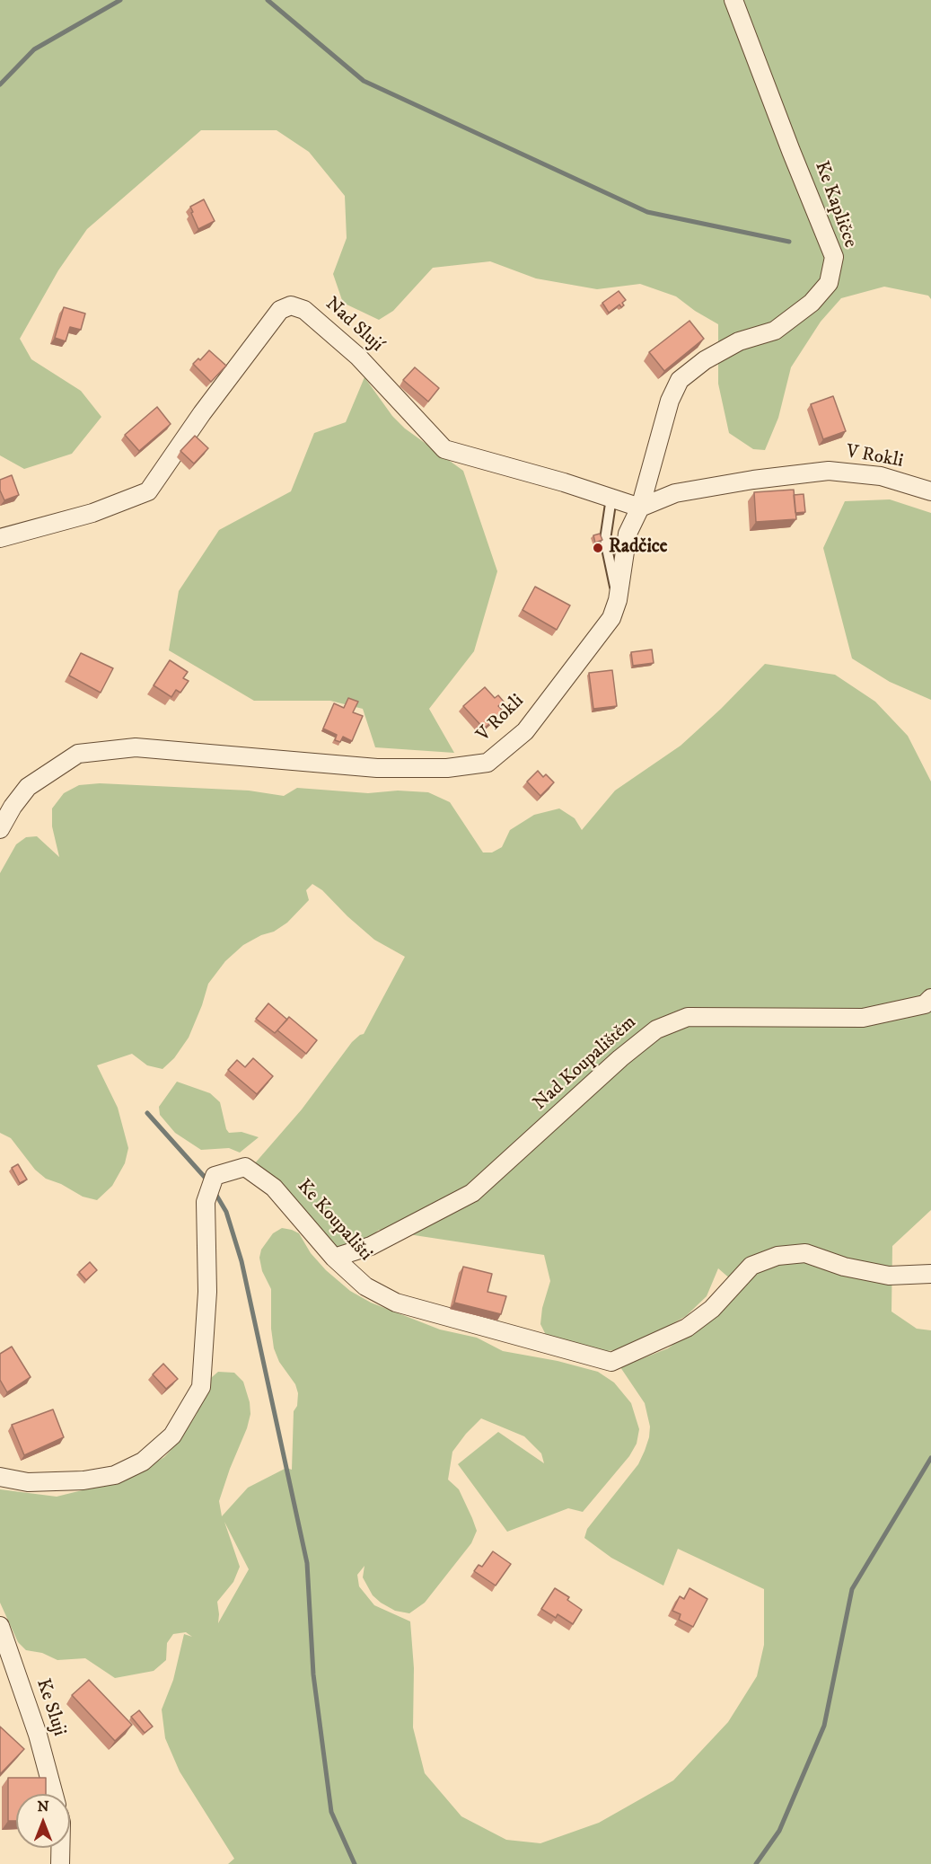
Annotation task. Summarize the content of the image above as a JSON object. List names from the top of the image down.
{
  "streets": {
    "street": [
      "Ke Kapličce",
      "Nad Slují",
      "V Rokli",
      "Nad Koupalištěm",
      "Ke Koupališti",
      "Ke Sluji"
    ]
  },
  "crossings": [
    ["Ke Kapličce", "Nad Slují"],
    ["Ke Kapličce", "V Rokli"],
    ["Nad Slují", "V Rokli"],
    ["Nad Koupalištěm", "Ke Koupališti"]
  ],
  "places": ["Radčice"],
  "north": "top"
}
